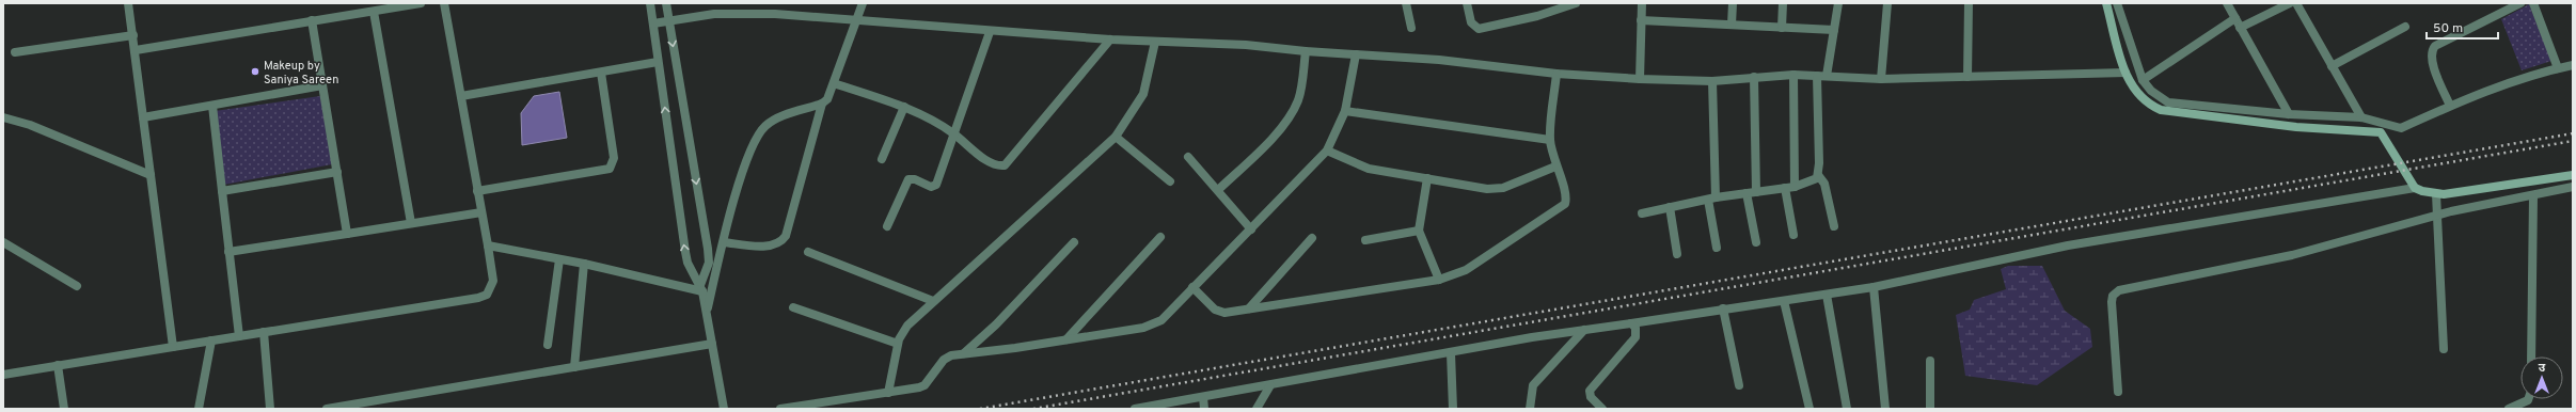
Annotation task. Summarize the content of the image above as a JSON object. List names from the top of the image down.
{
  "places": ["Makeup by Saniya Sareen"],
  "scale_bar": "50 m",
  "north": "top"
}
